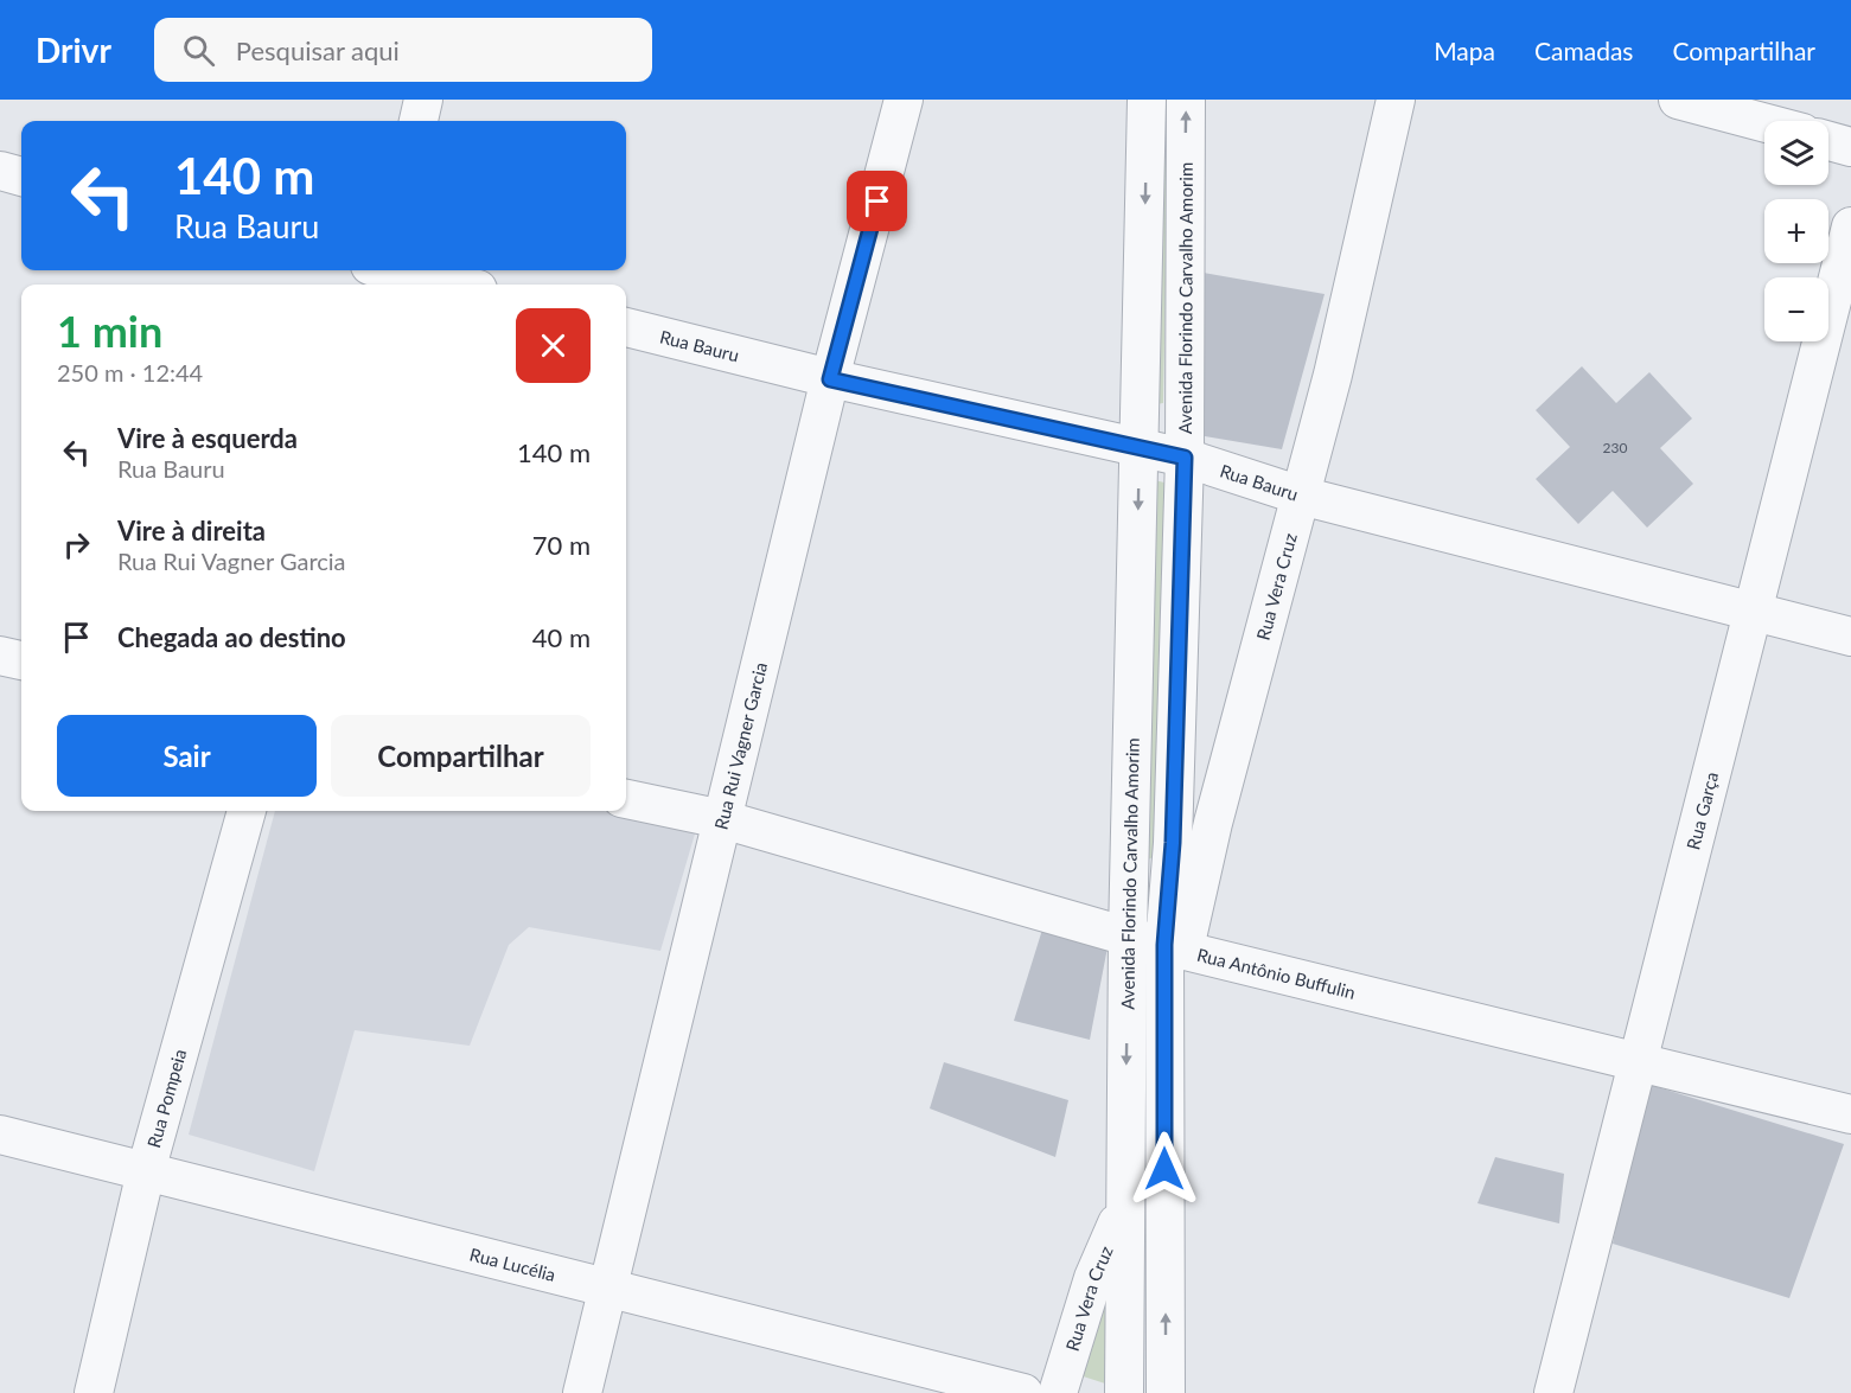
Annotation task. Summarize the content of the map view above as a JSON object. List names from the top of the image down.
{
  "streets": {
    "street": [
      "Avenida Florindo Carvalho Amorim",
      "Rua Bauru",
      "Rua Vera Cruz",
      "Rua Rui Vagner Garcia",
      "Rua Garça",
      "Rua Antônio Buffulin",
      "Rua Pompeia",
      "Rua Lucélia"
    ]
  },
  "crossings": [
    ["Avenida Florindo Carvalho Amorim", "Rua Bauru"],
    ["Avenida Florindo Carvalho Amorim", "Rua Vera Cruz"],
    ["Avenida Florindo Carvalho Amorim", "Rua Antônio Buffulin"],
    ["Rua Bauru", "Rua Vera Cruz"],
    ["Rua Bauru", "Rua Rui Vagner Garcia"],
    ["Rua Bauru", "Rua Garça"],
    ["Rua Vera Cruz", "Rua Antônio Buffulin"],
    ["Rua Rui Vagner Garcia", "Rua Antônio Buffulin"],
    ["Rua Rui Vagner Garcia", "Rua Lucélia"],
    ["Rua Garça", "Rua Antônio Buffulin"],
    ["Rua Pompeia", "Rua Lucélia"]
  ],
  "house_numbers": ["230"],
  "page": {
    "header": "Drivr",
    "search": "Pesquisar aqui",
    "nav": ["Mapa", "Camadas", "Compartilhar"],
    "map_buttons": ["+", "−"],
    "turn": ["140 m", "Rua Bauru"],
    "heading": ["1 min", "250 m · 12:44"],
    "list": [
      {
        "name": "Vire à esquerda",
        "note": "Rua Bauru",
        "value": "140 m"
      },
      {
        "name": "Vire à direita",
        "note": "Rua Rui Vagner Garcia",
        "value": "70 m"
      },
      {
        "name": "Chegada ao destino",
        "value": "40 m"
      }
    ],
    "buttons": ["Sair", "Compartilhar"]
  }
}
